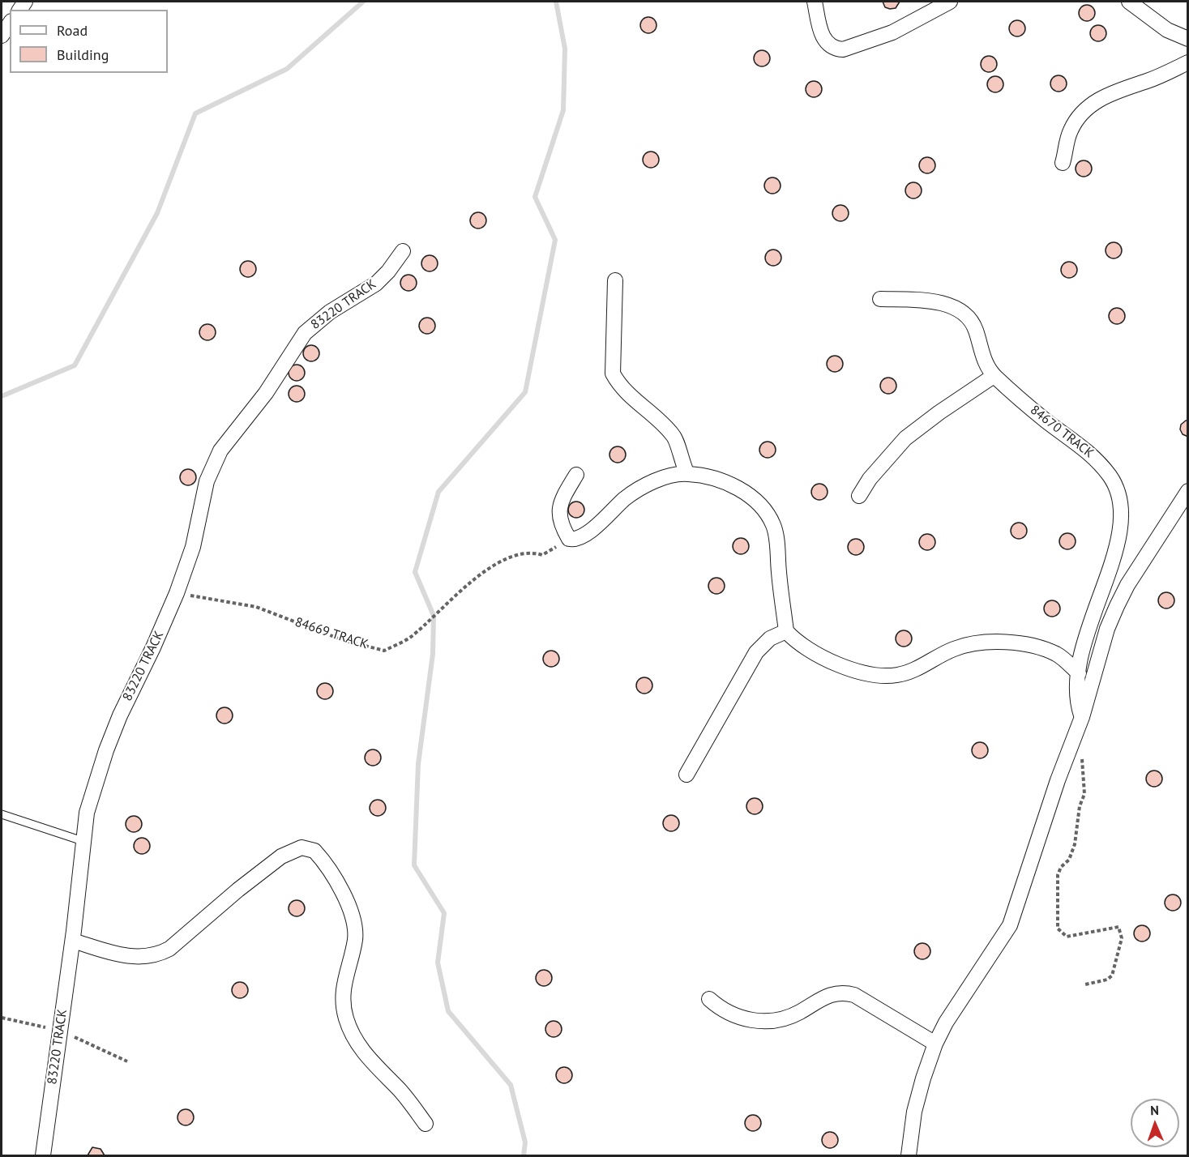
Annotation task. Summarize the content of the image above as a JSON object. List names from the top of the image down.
{
  "streets": {
    "street": ["83220 TRACK", "84670 TRACK"],
    "path": ["84669 TRACK"]
  },
  "crossings": [
    ["83220 TRACK", "84669 TRACK"]
  ],
  "legend": ["Road", "Building"],
  "north": "top"
}
